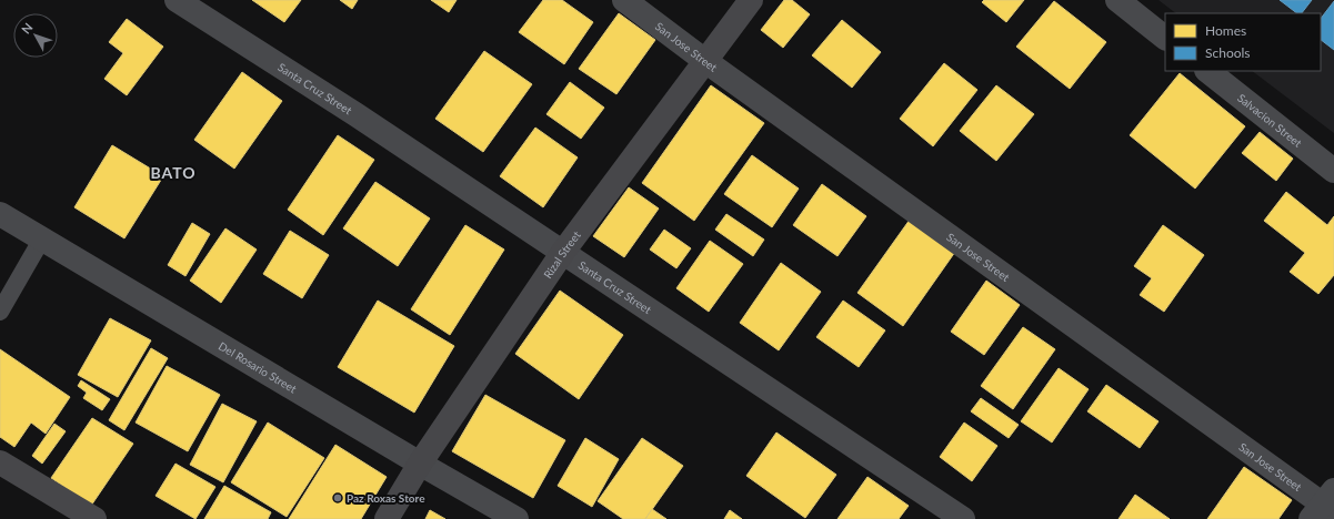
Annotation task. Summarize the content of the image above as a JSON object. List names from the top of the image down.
{
  "streets": {
    "main road": ["Rizal Street"],
    "street": [
      "San Jose Street",
      "Santa Cruz Street",
      "Salvacion Street",
      "Del Rosario Street"
    ]
  },
  "crossings": [
    ["San Jose Street", "Rizal Street"],
    ["Santa Cruz Street", "Rizal Street"],
    ["Rizal Street", "Del Rosario Street"]
  ],
  "districts": ["BATO"],
  "places": ["Paz Roxas Store"],
  "legend": ["Homes", "Schools"],
  "north": "top left"
}
